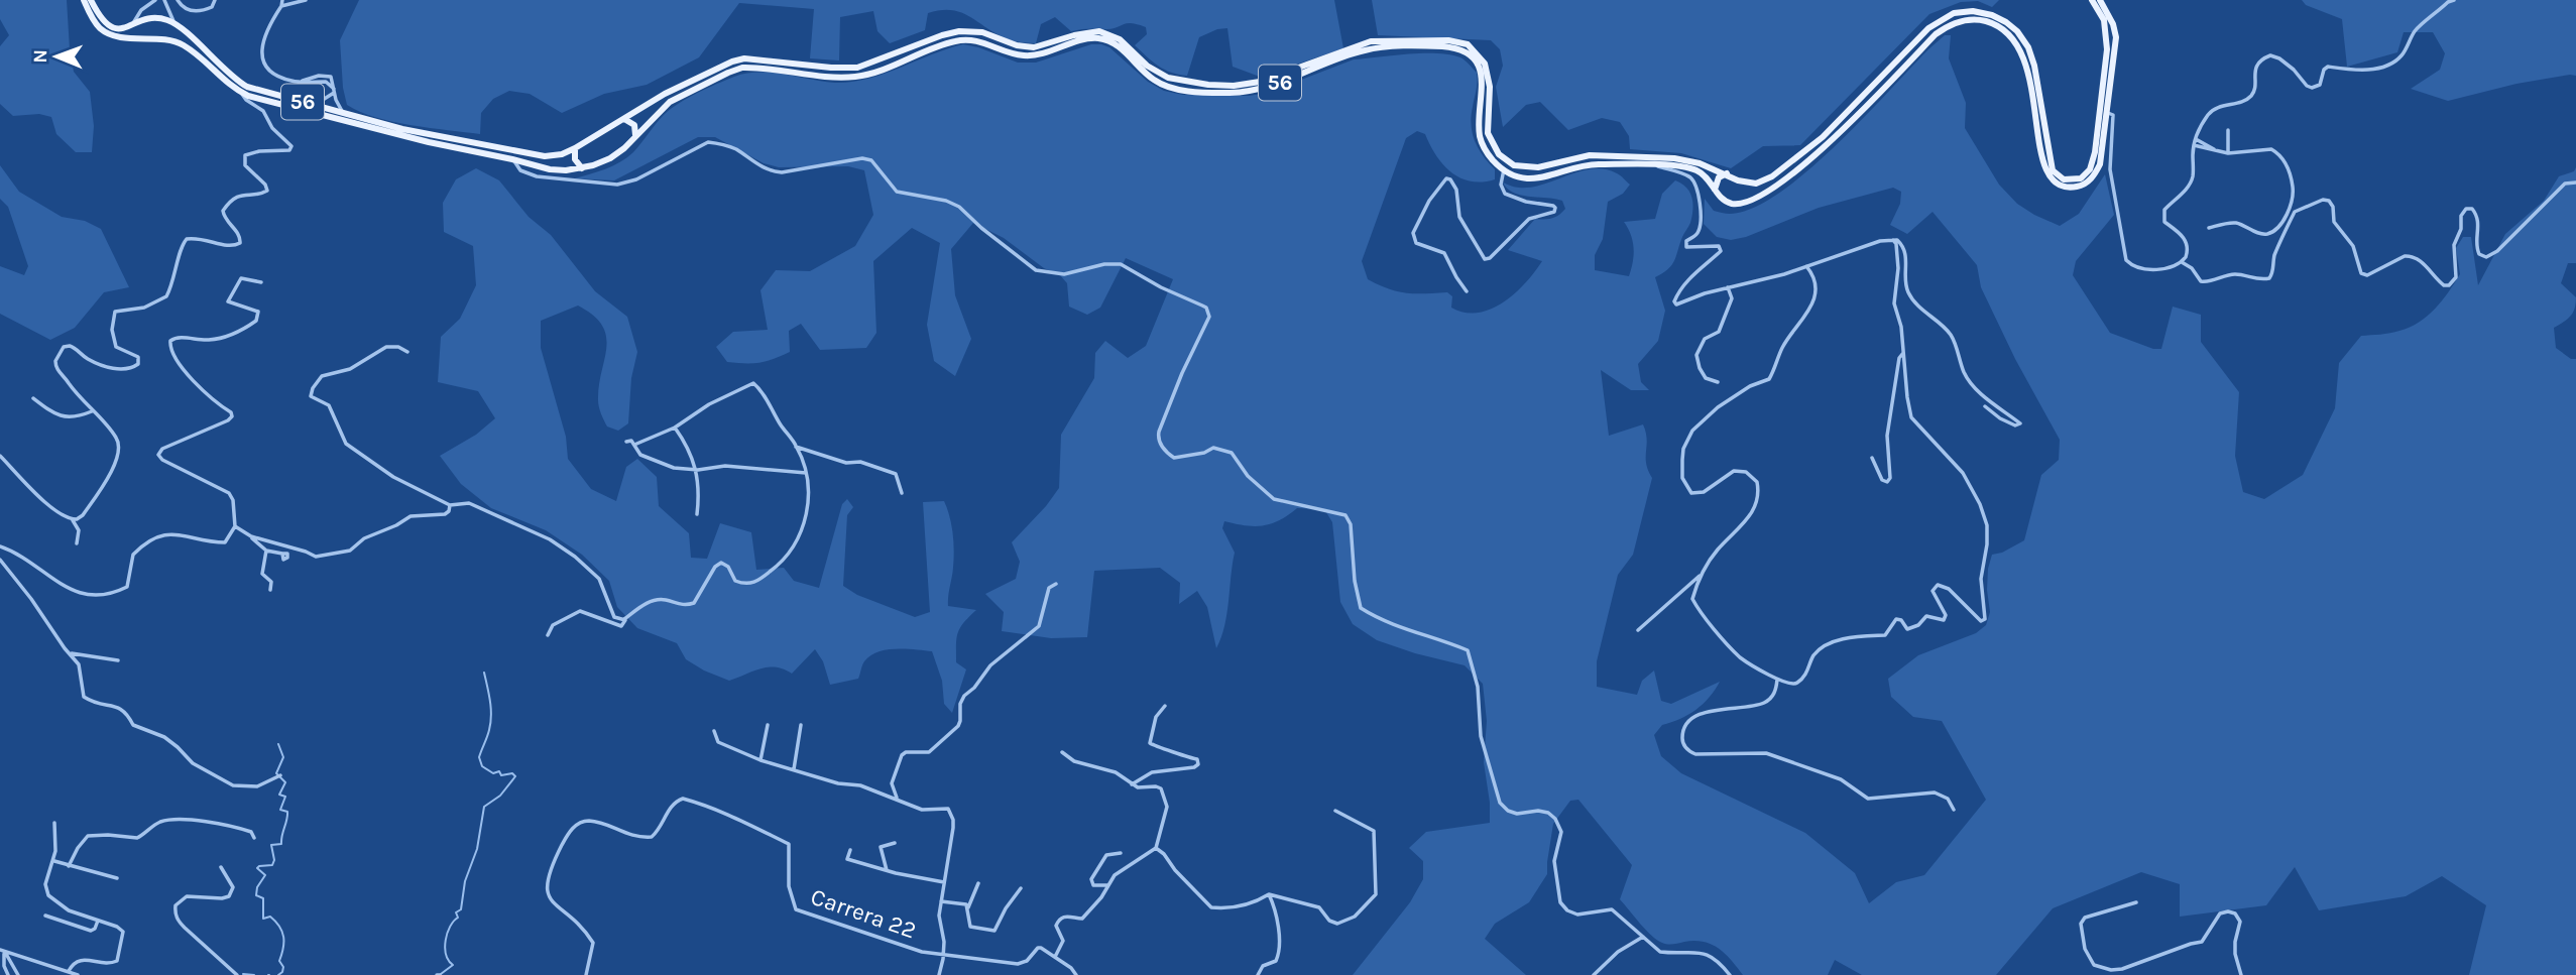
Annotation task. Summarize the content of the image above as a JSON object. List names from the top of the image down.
{
  "streets": {
    "main road": ["56"],
    "street": ["Carrera 22"]
  },
  "north": "left"
}
